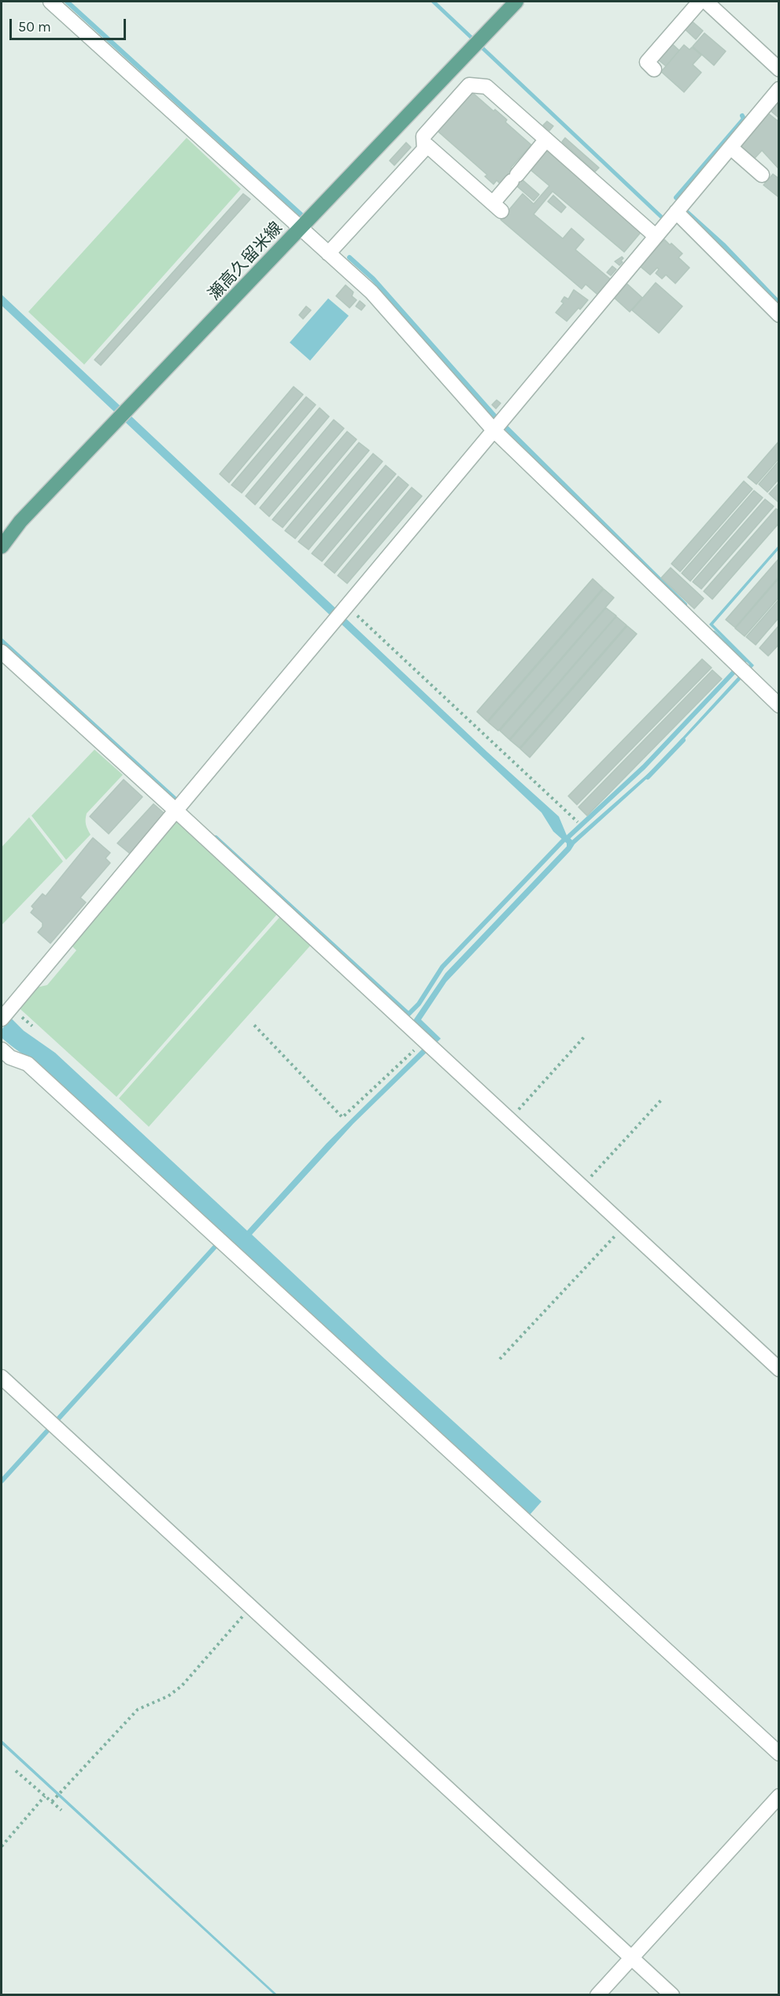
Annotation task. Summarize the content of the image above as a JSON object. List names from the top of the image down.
{
  "streets": {
    "main road": ["瀬高久留米線"]
  },
  "scale_bar": "50 m"
}
